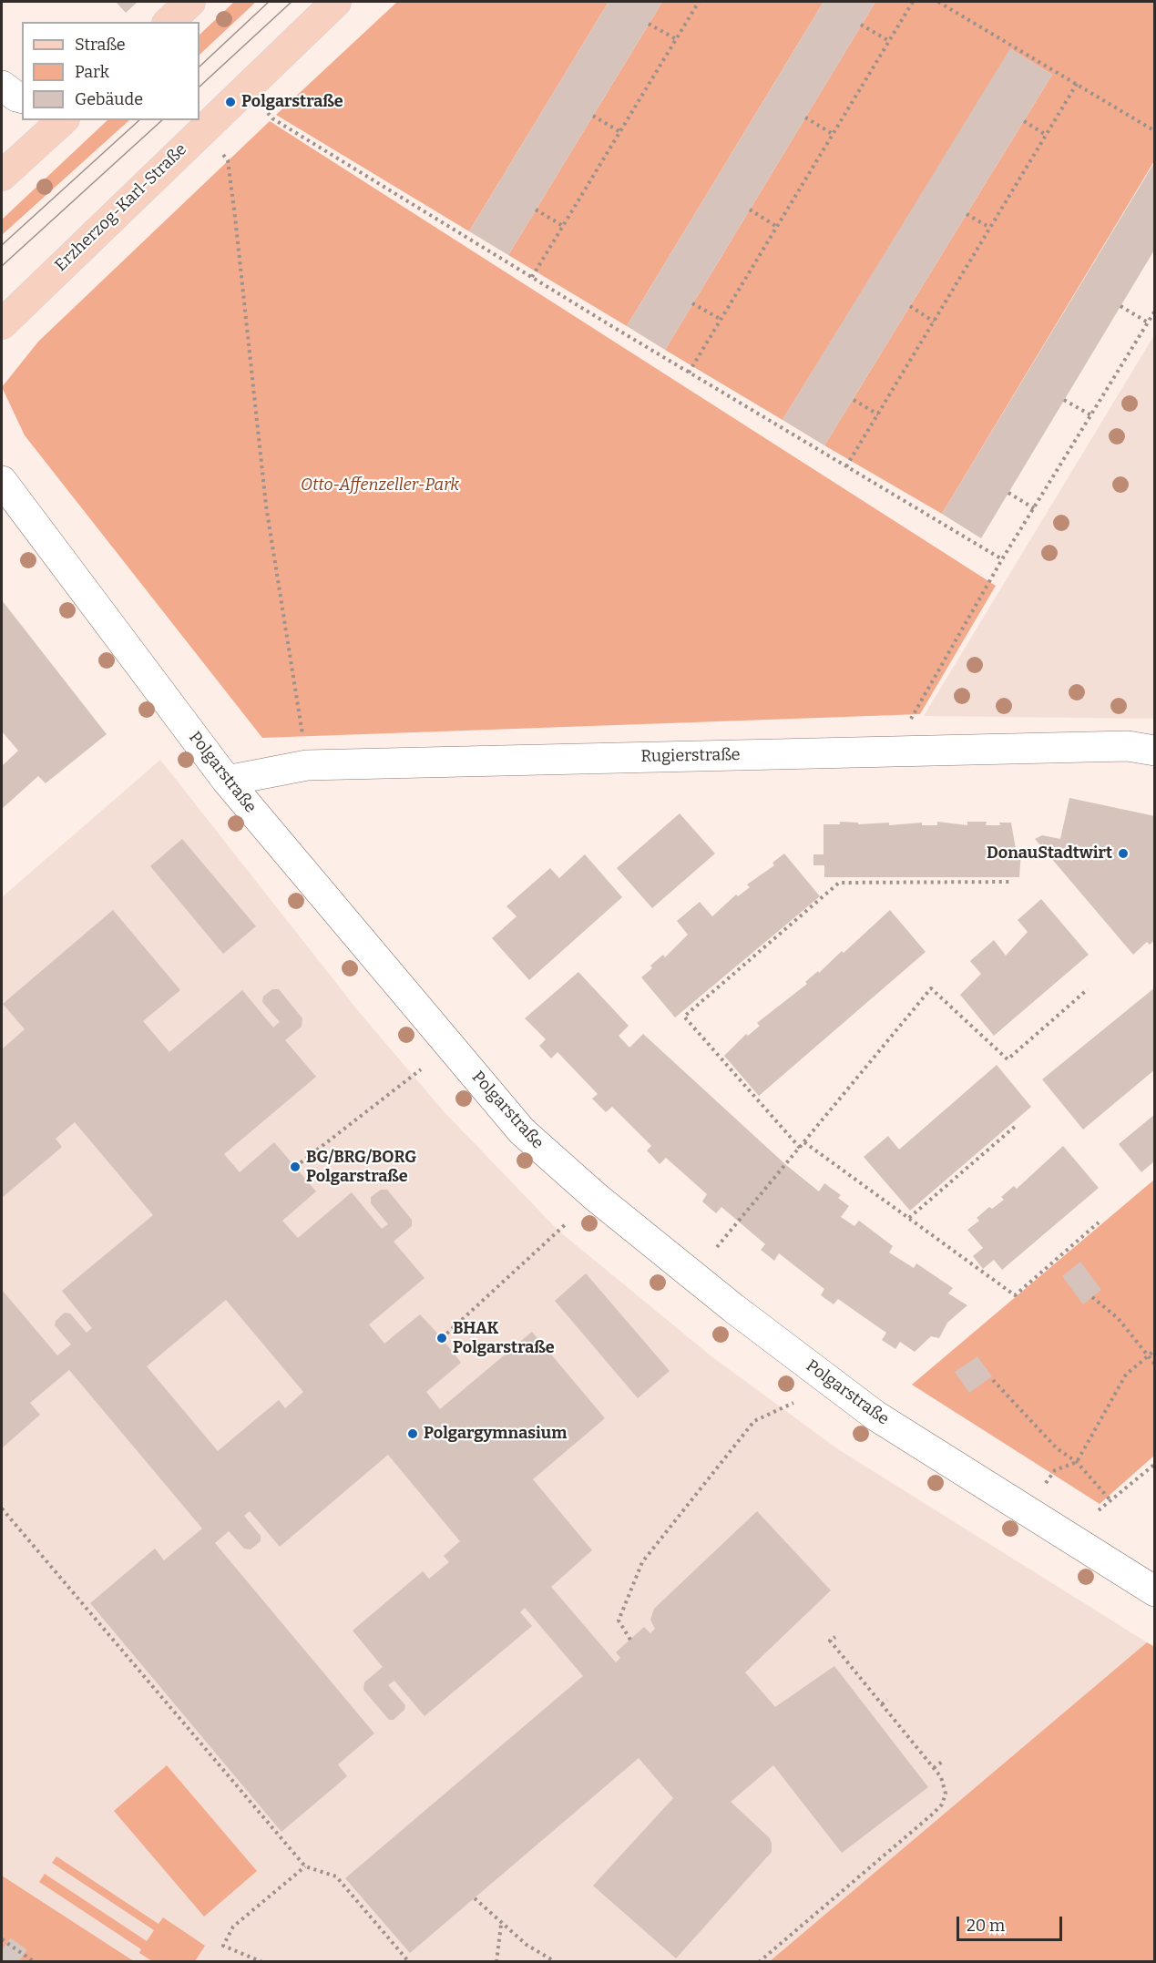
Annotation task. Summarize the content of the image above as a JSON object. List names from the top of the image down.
{
  "streets": {
    "main road": ["Erzherzog-Karl-Straße"],
    "street": ["Rugierstraße", "Polgarstraße"]
  },
  "crossings": [
    ["Rugierstraße", "Polgarstraße"]
  ],
  "parks": ["Otto-Affenzeller-Park"],
  "places": [
    "Polgarstraße",
    "DonauStadtwirt",
    "BG/BRG/BORG Polgarstraße",
    "BHAK Polgarstraße",
    "Polgargymnasium"
  ],
  "legend": ["Straße", "Park", "Gebäude"],
  "scale_bar": "20 m"
}
